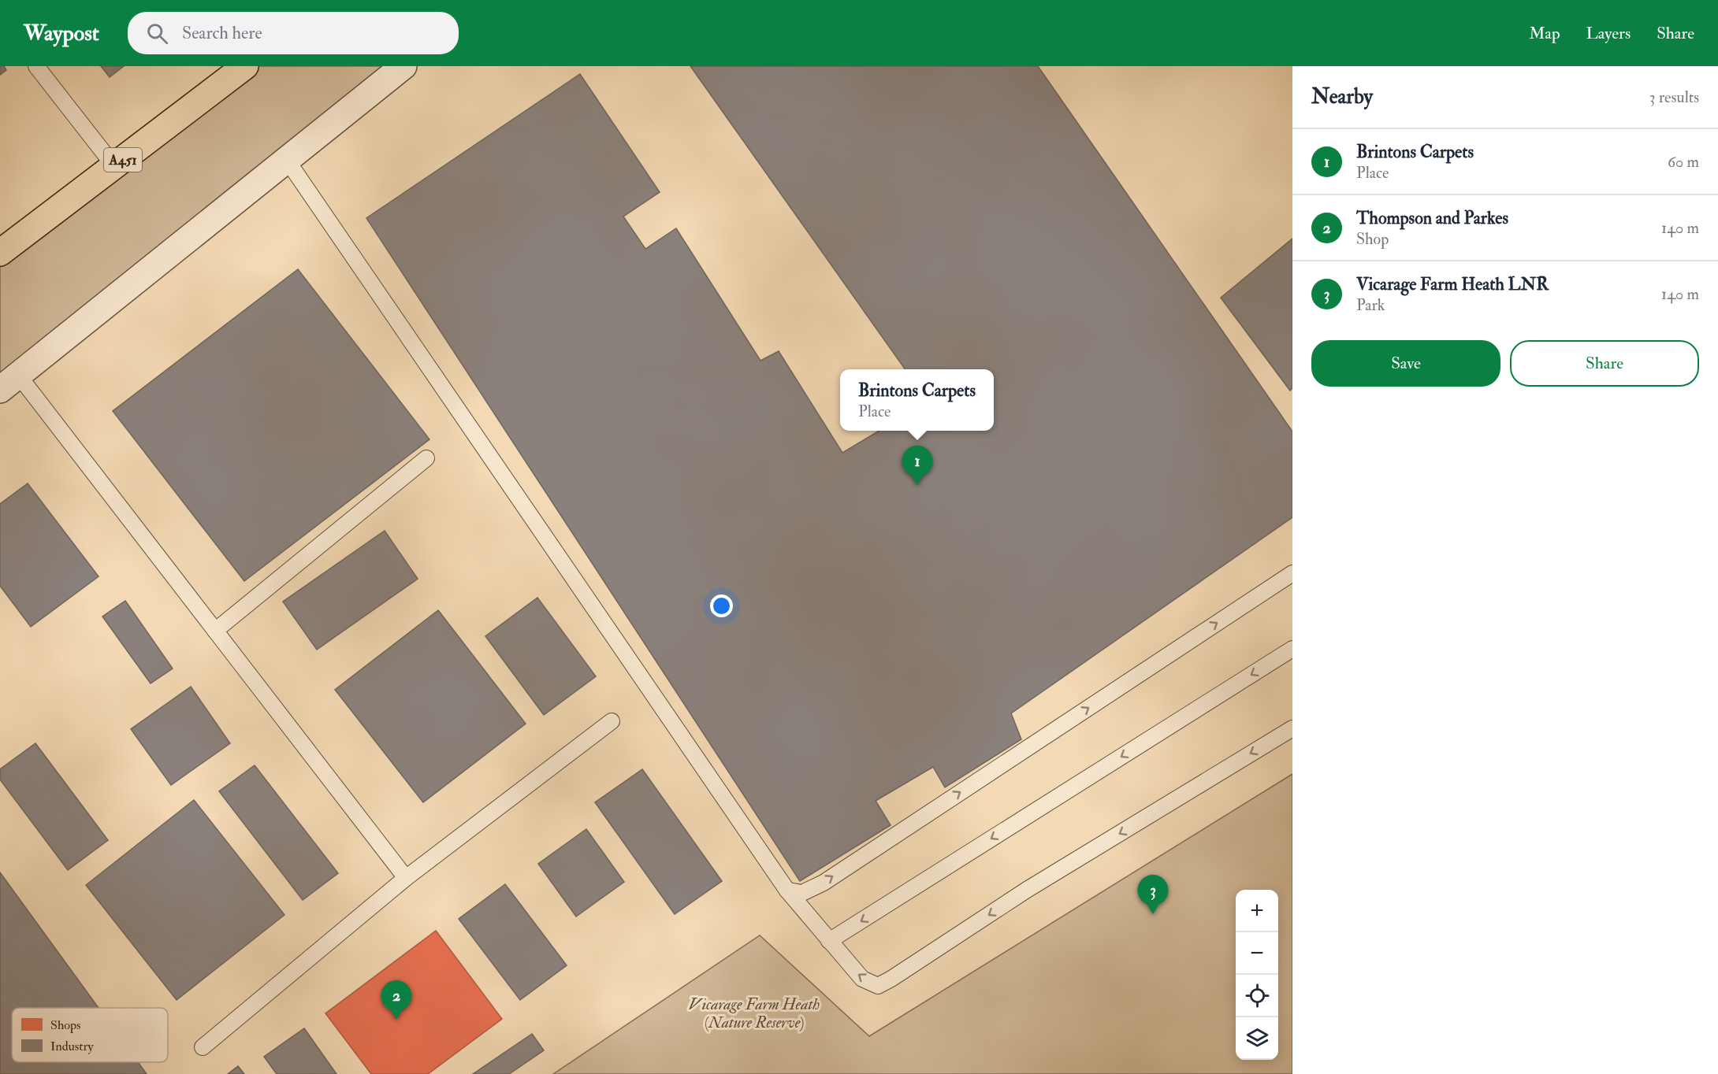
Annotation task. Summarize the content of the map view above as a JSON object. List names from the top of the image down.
{
  "streets": {
    "main road": ["A451"]
  },
  "parks": ["Vicarage Farm Heath (Nature Reserve)"],
  "legend": ["Shops", "Industry"],
  "page": {
    "header": "Waypost",
    "search": "Search here",
    "nav": ["Map", "Layers", "Share"],
    "heading": ["Nearby", "3 results"],
    "list": [
      {
        "mark": "1",
        "name": "Brintons Carpets",
        "note": "Place",
        "value": "60 m"
      },
      {
        "mark": "2",
        "name": "Thompson and Parkes",
        "note": "Shop",
        "value": "140 m"
      },
      {
        "mark": "3",
        "name": "Vicarage Farm Heath LNR",
        "note": "Park",
        "value": "140 m"
      }
    ],
    "buttons": ["Save", "Share"],
    "popup": ["Brintons Carpets", "Place"],
    "pins": ["1", "3", "2"],
    "map_buttons": ["+", "−"]
  }
}
